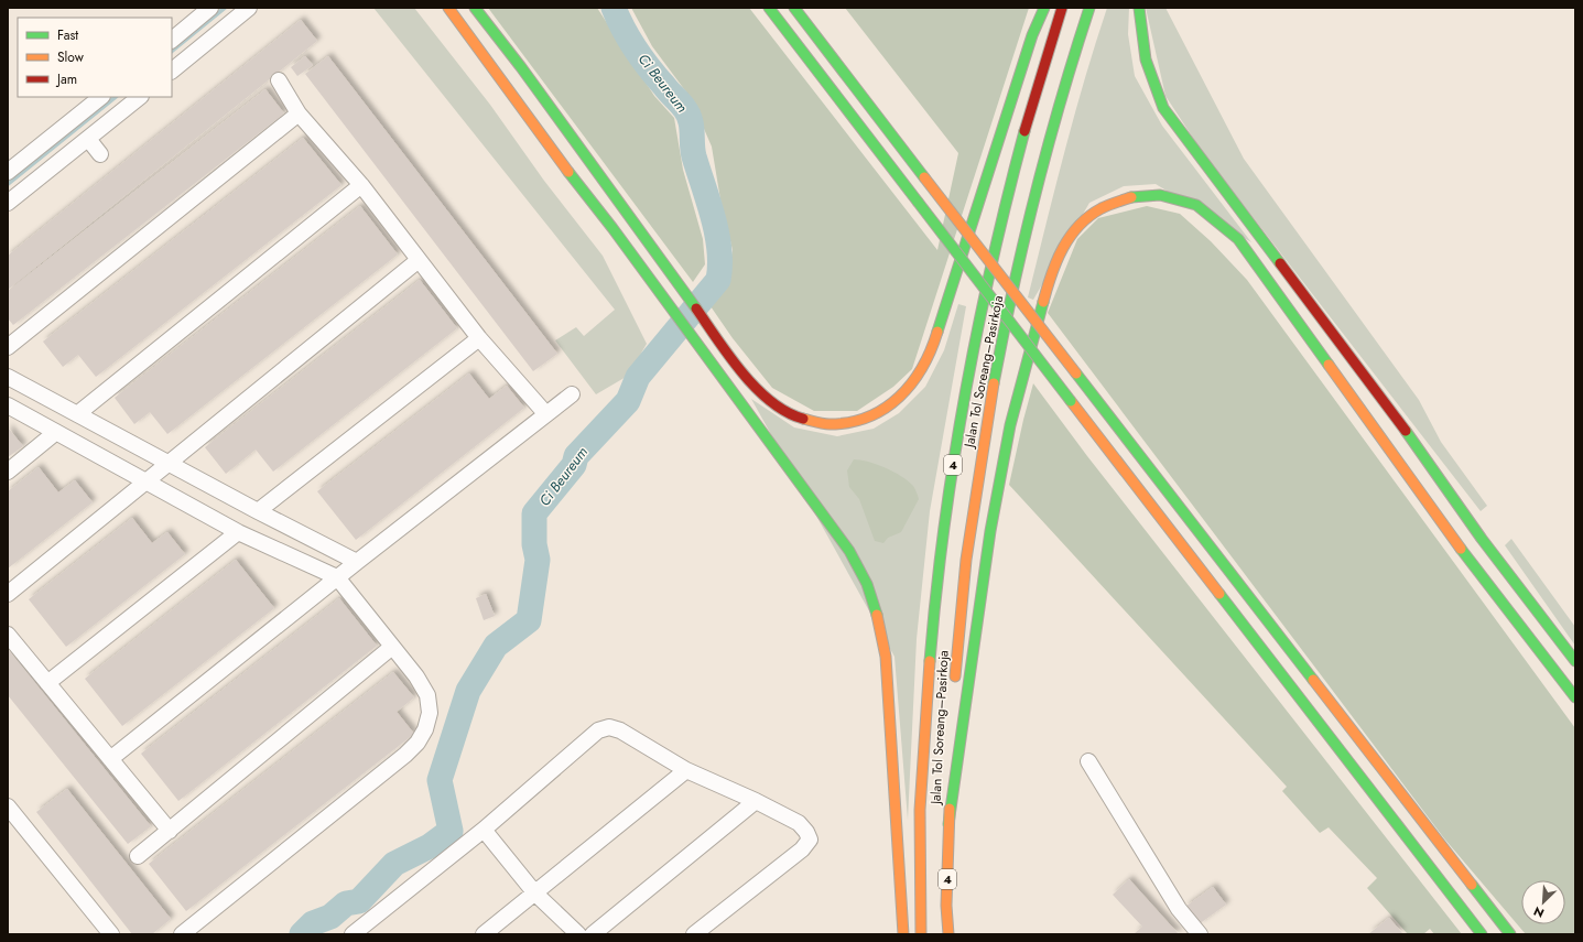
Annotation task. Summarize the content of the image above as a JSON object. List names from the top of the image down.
{
  "streets": {
    "main road": ["Jalan Tol Soreang–Pasirkoja", "4"]
  },
  "water": ["Ci Beureum"],
  "legend": ["Fast", "Slow", "Jam"],
  "north": "bottom left"
}
